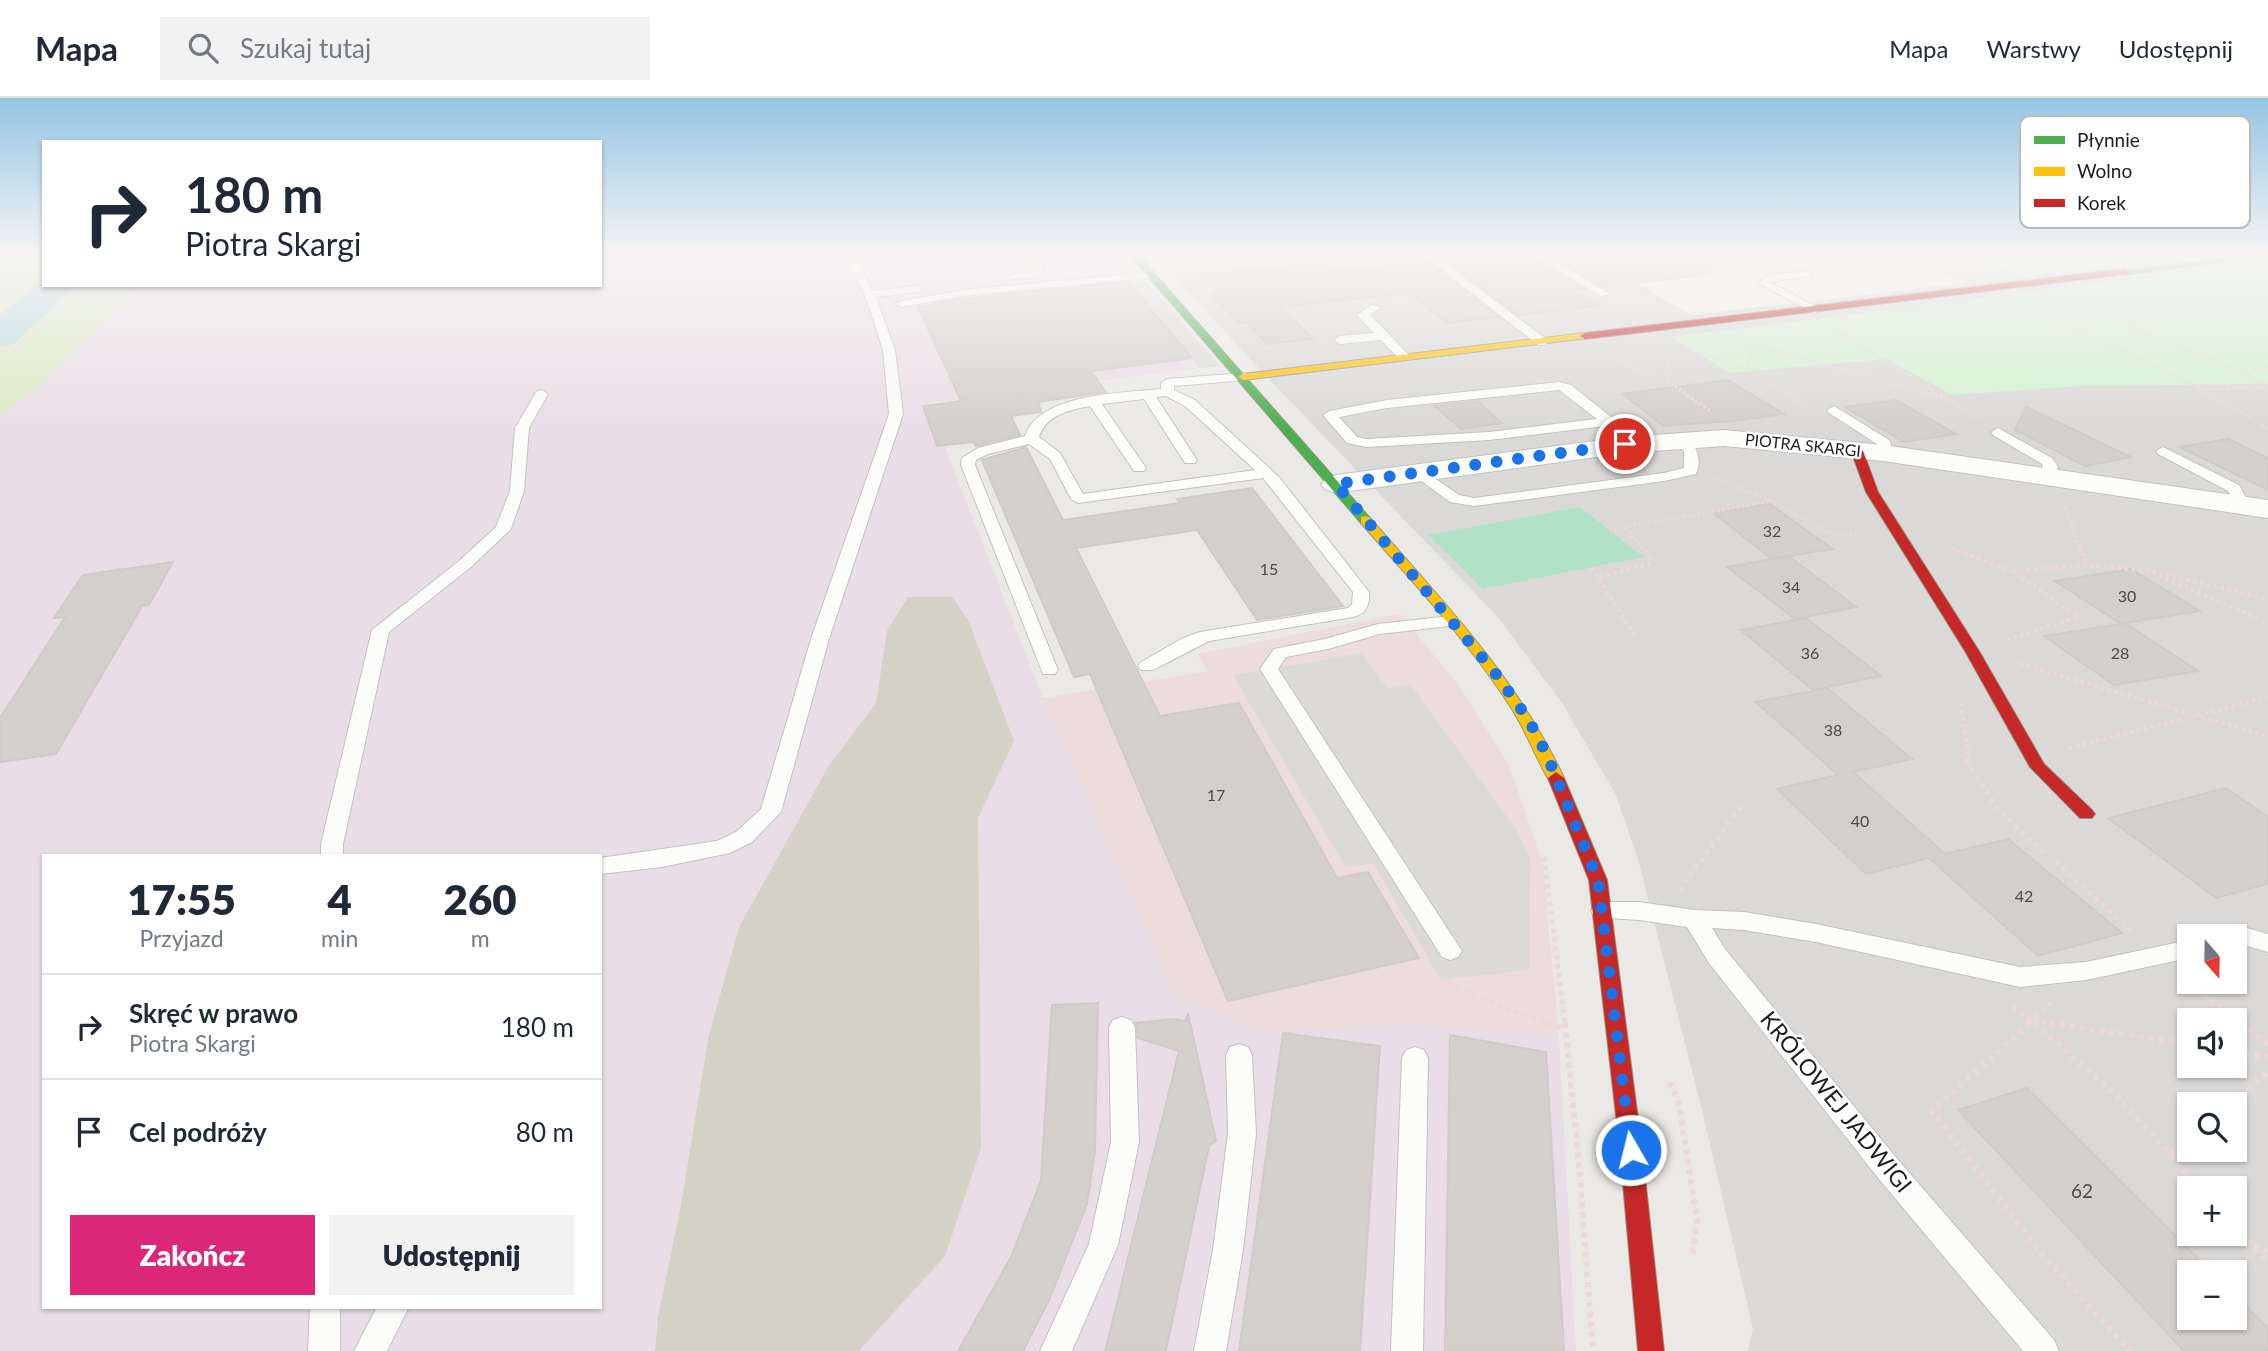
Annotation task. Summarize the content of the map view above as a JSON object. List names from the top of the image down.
{
  "streets": {
    "street": ["PIOTRA SKARGI"],
    "lane": ["KRÓLOWEJ JADWIGI"]
  },
  "house_numbers": [
    "32",
    "15",
    "34",
    "30",
    "36",
    "28",
    "38",
    "17",
    "40",
    "42",
    "62"
  ],
  "legend": ["Płynnie", "Wolno", "Korek"],
  "north": "bottom",
  "page": {
    "header": "Mapa",
    "search": "Szukaj tutaj",
    "nav": ["Mapa", "Warstwy", "Udostępnij"],
    "turn": ["180 m", "Piotra Skargi"],
    "eta": [
      "17:55",
      "Przyjazd",
      "4",
      "min",
      "260",
      "m"
    ],
    "map_buttons": ["+", "−"],
    "list": [
      {
        "name": "Skręć w prawo",
        "note": "Piotra Skargi",
        "value": "180 m"
      },
      {
        "name": "Cel podróży",
        "value": "80 m"
      }
    ],
    "buttons": ["Zakończ", "Udostępnij"]
  }
}
